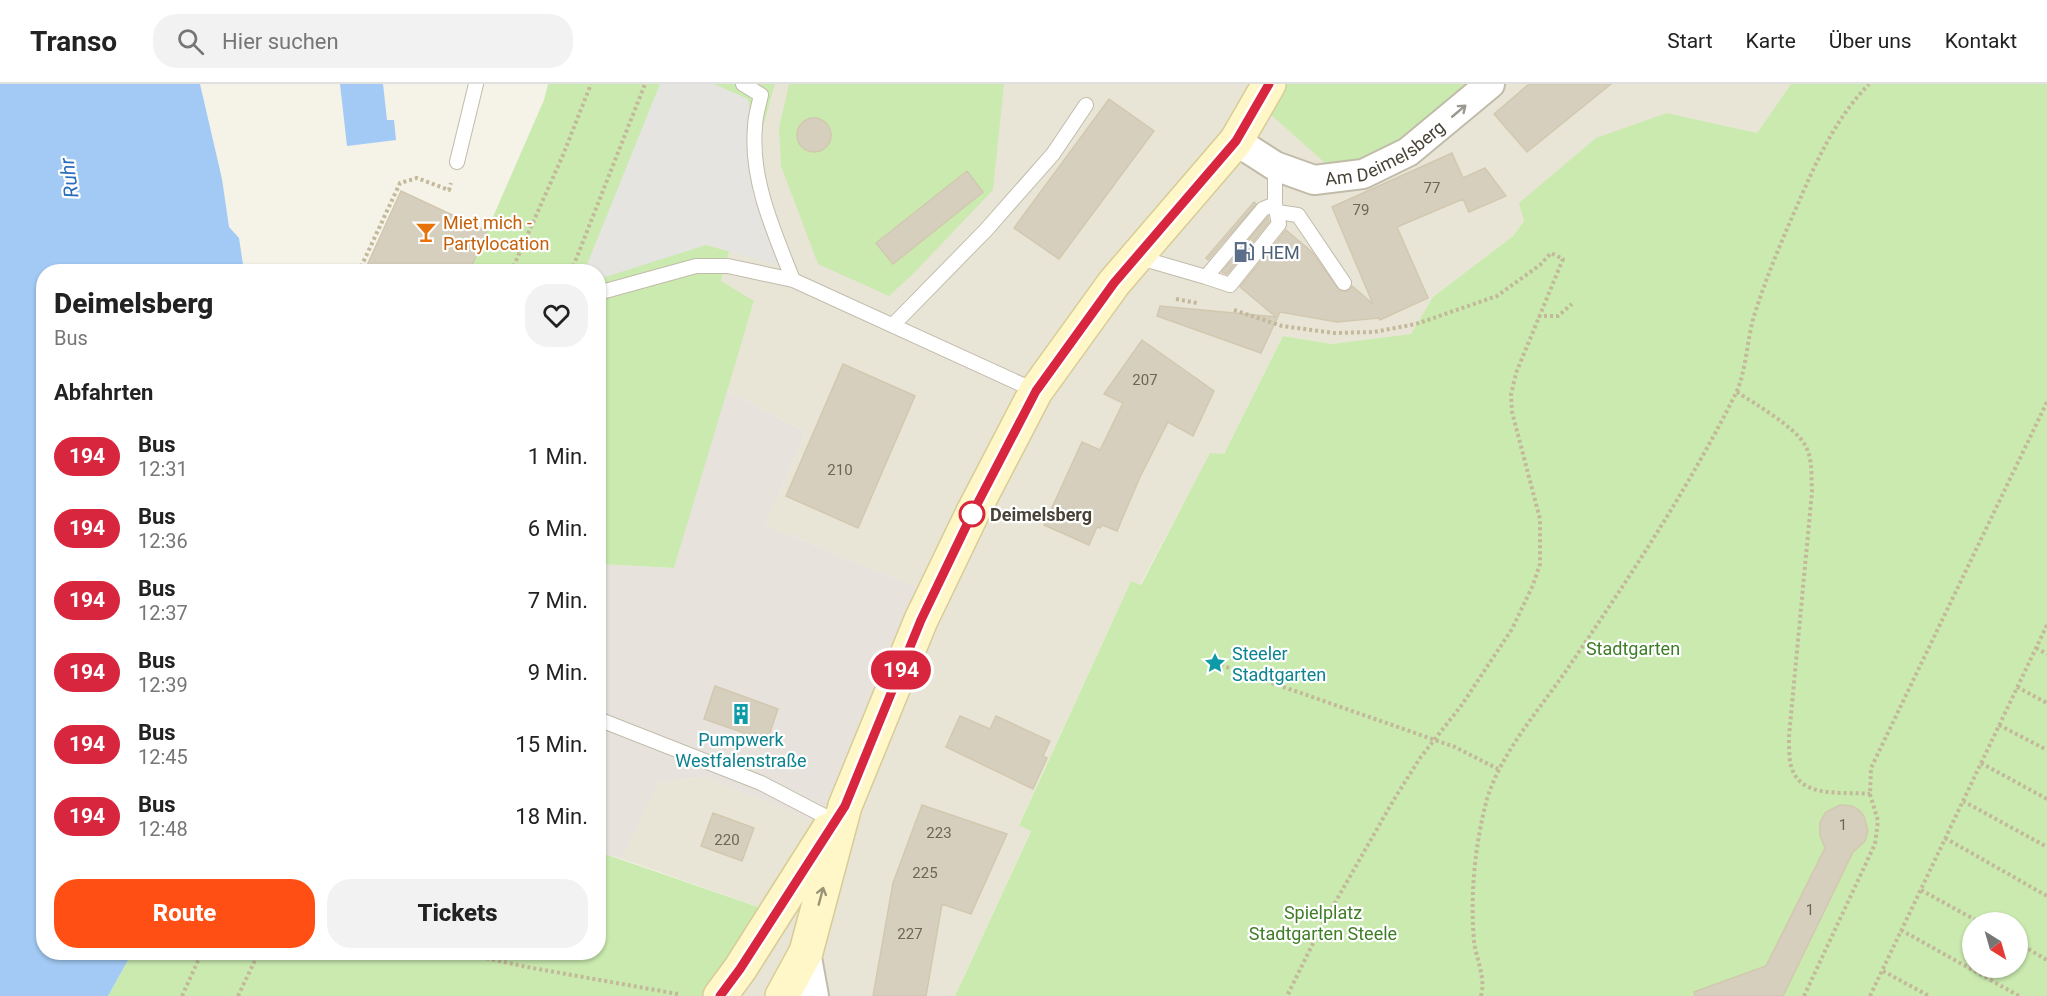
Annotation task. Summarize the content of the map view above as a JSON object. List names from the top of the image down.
{
  "streets": {
    "street": ["Am Deimelsberg"]
  },
  "one_way": ["Am Deimelsberg"],
  "water": ["Ruhr"],
  "parks": ["Stadtgarten", "Spielplatz Stadtgarten Steele"],
  "places": {
    "bar": ["Miet mich - Partylocation"],
    "fuel station": ["HEM"],
    "other": ["Deimelsberg"],
    "place": ["Steeler Stadtgarten"],
    "building": ["Pumpwerk Westfalenstraße"]
  },
  "lines": ["bus line 194"],
  "house_numbers": [
    "77",
    "79",
    "207",
    "210",
    "1",
    "223",
    "220",
    "225",
    "1",
    "227"
  ],
  "north": "bottom right",
  "page": {
    "header": "Transo",
    "search": "Hier suchen",
    "nav": [
      "Start",
      "Karte",
      "Über uns",
      "Kontakt"
    ],
    "on_map": "194",
    "heading": [
      ["Deimelsberg", "Bus"],
      "Abfahrten"
    ],
    "list": [
      {
        "mark": "194",
        "name": "Bus",
        "note": "12:31",
        "value": "1 Min."
      },
      {
        "mark": "194",
        "name": "Bus",
        "note": "12:36",
        "value": "6 Min."
      },
      {
        "mark": "194",
        "name": "Bus",
        "note": "12:37",
        "value": "7 Min."
      },
      {
        "mark": "194",
        "name": "Bus",
        "note": "12:39",
        "value": "9 Min."
      },
      {
        "mark": "194",
        "name": "Bus",
        "note": "12:45",
        "value": "15 Min."
      },
      {
        "mark": "194",
        "name": "Bus",
        "note": "12:48",
        "value": "18 Min."
      }
    ],
    "buttons": ["Route", "Tickets"]
  }
}
